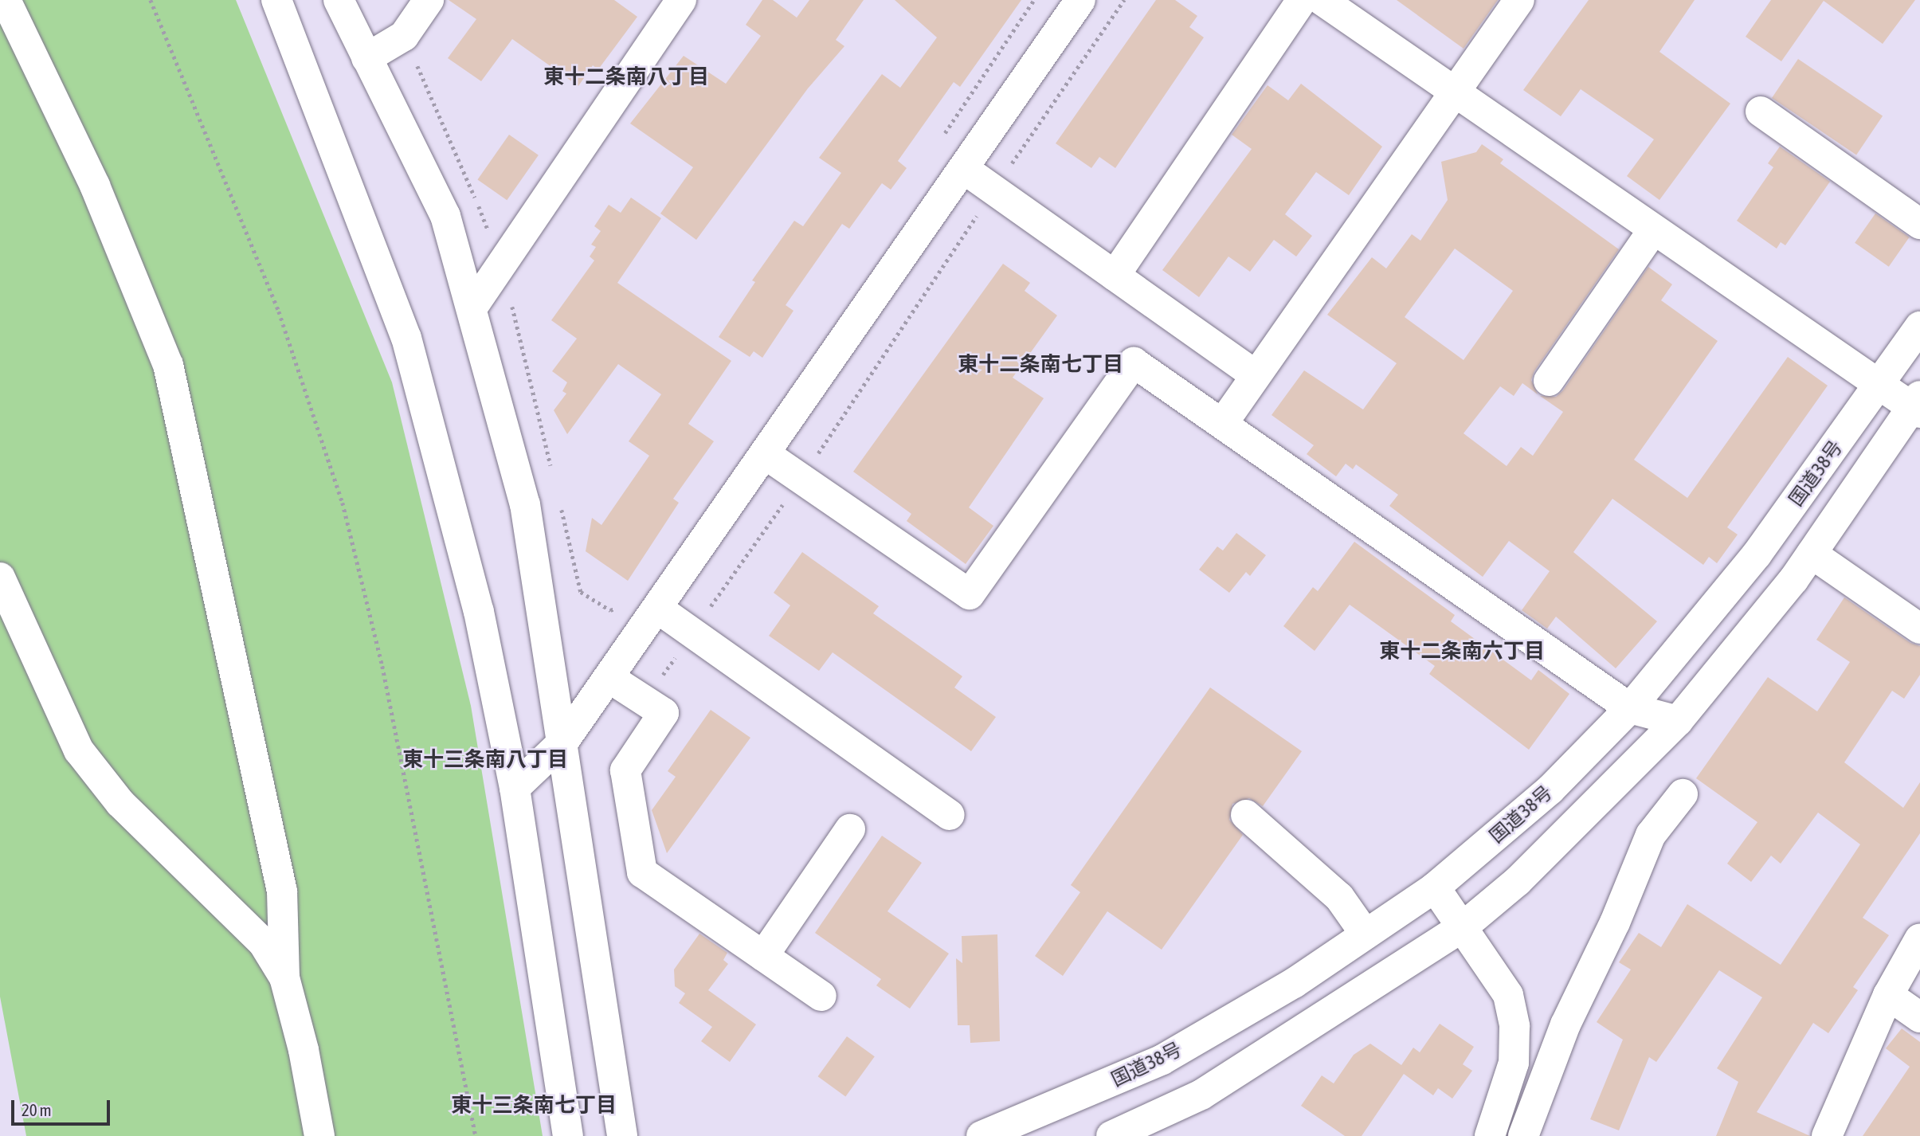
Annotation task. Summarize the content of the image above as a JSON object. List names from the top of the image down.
{
  "streets": {
    "main road": ["国道38号"]
  },
  "districts": [
    "東十二条南八丁目",
    "東十二条南七丁目",
    "東十二条南六丁目",
    "東十三条南八丁目",
    "東十三条南七丁目"
  ],
  "scale_bar": "20 m"
}
